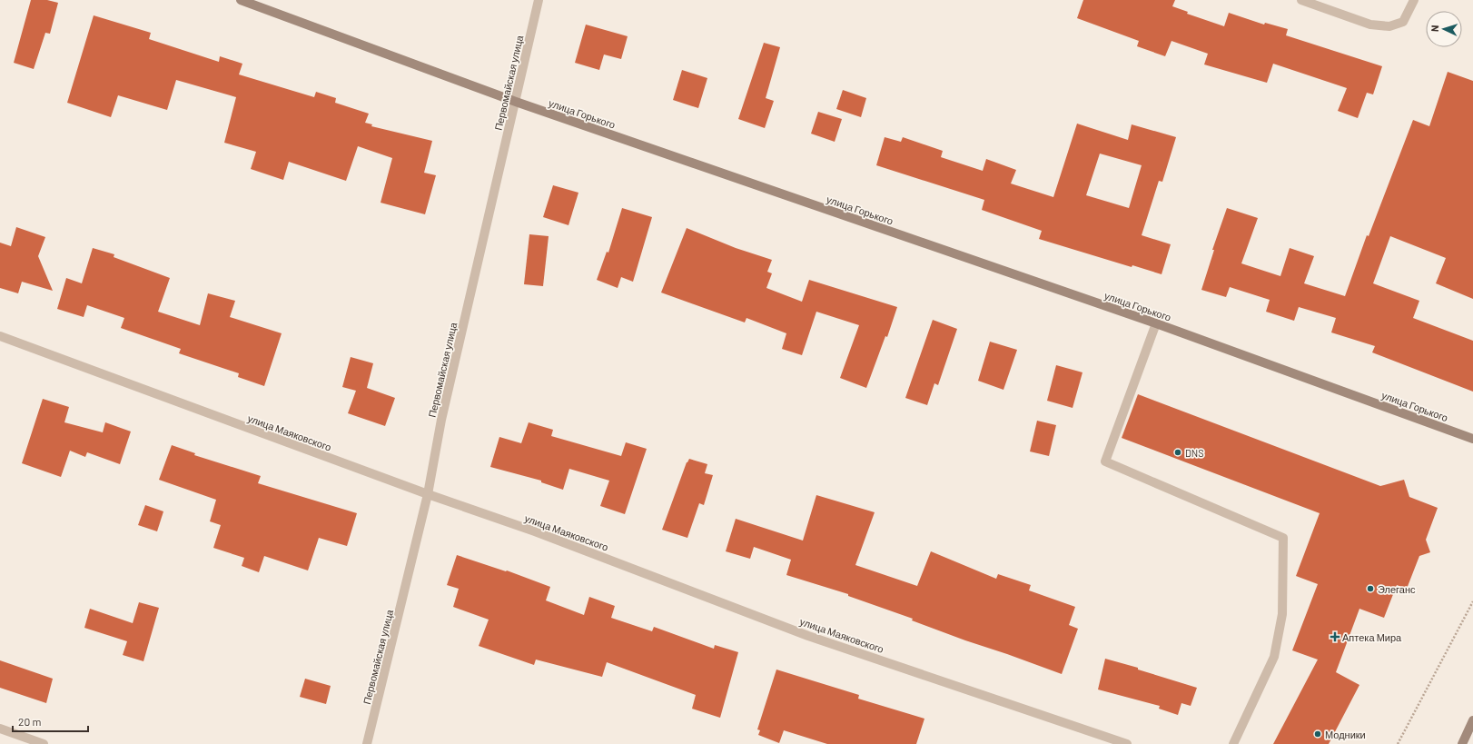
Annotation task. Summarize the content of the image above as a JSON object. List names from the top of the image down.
{
  "streets": {
    "street": ["Первомайская улица", "улица Горького", "улица Маяковского"]
  },
  "crossings": [
    ["Первомайская улица", "улица Горького"],
    ["Первомайская улица", "улица Маяковского"]
  ],
  "places": {
    "other": ["DNS", "Элеганс", "Модники"],
    "health": ["Аптека Мира"]
  },
  "scale_bar": "20 m",
  "north": "left"
}
